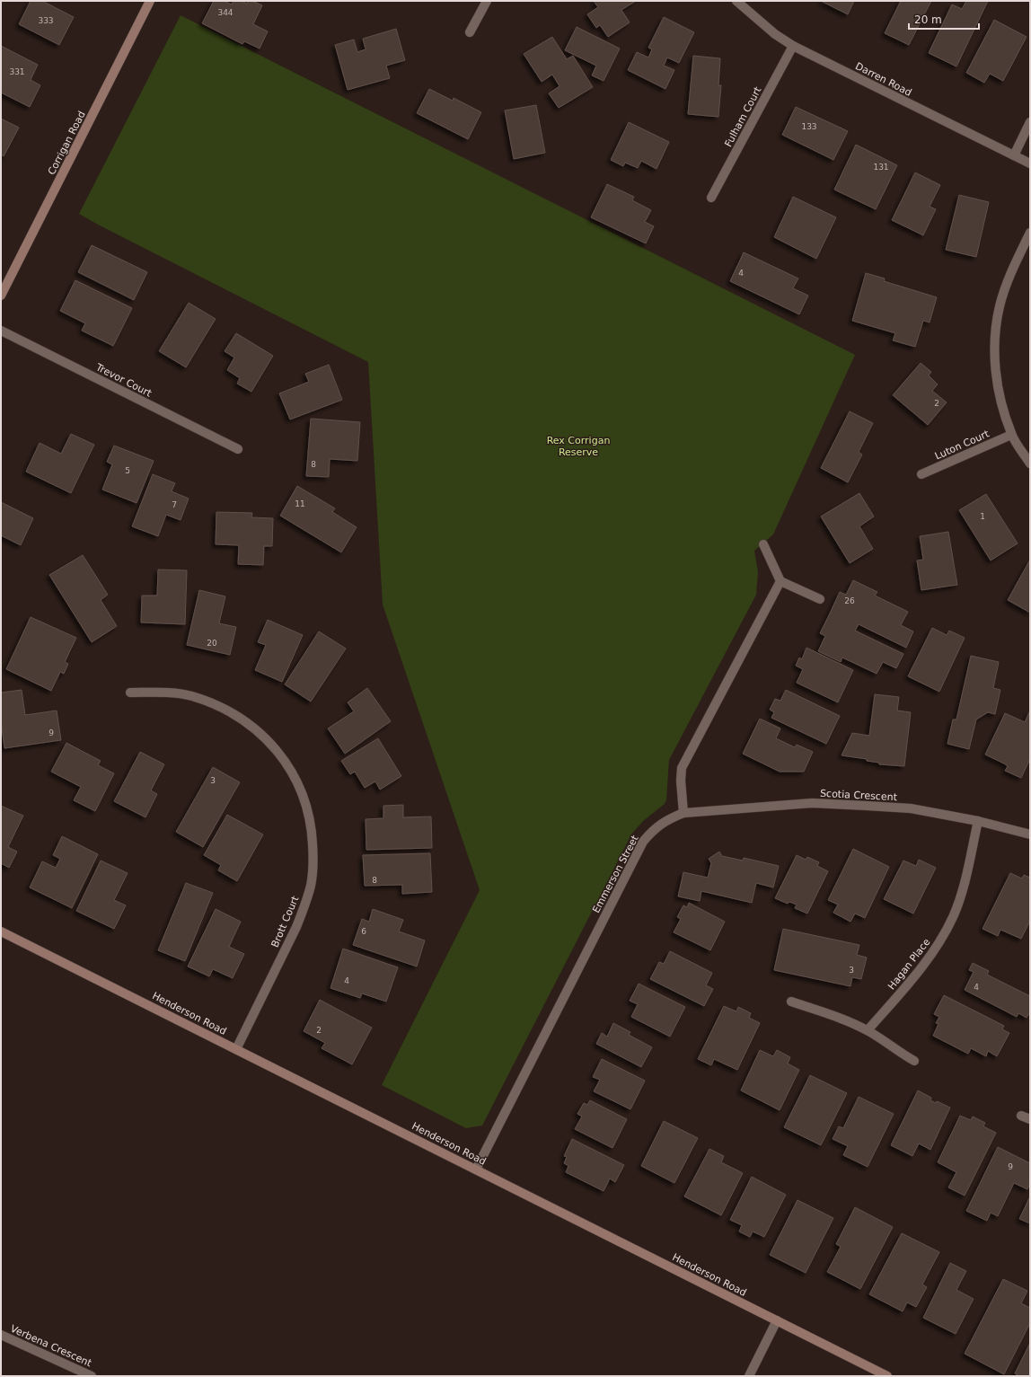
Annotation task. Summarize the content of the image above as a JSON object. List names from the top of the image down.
{
  "streets": {
    "street": [
      "Darren Road",
      "Fulham Court",
      "Corrigan Road",
      "Trevor Court",
      "Luton Court",
      "Scotia Crescent",
      "Emmerson Street",
      "Brott Court",
      "Hagan Place",
      "Henderson Road",
      "Verbena Crescent"
    ]
  },
  "crossings": [
    ["Darren Road", "Fulham Court"],
    ["Scotia Crescent", "Emmerson Street"],
    ["Scotia Crescent", "Hagan Place"],
    ["Emmerson Street", "Henderson Road"],
    ["Brott Court", "Henderson Road"]
  ],
  "parks": ["Rex Corrigan Reserve"],
  "house_numbers": [
    "344",
    "333",
    "331",
    "133",
    "131",
    "4",
    "2",
    "8",
    "5",
    "11",
    "7",
    "1",
    "26",
    "20",
    "9",
    "3",
    "8",
    "6",
    "3",
    "4",
    "4",
    "2",
    "9"
  ],
  "scale_bar": "20 m"
}
